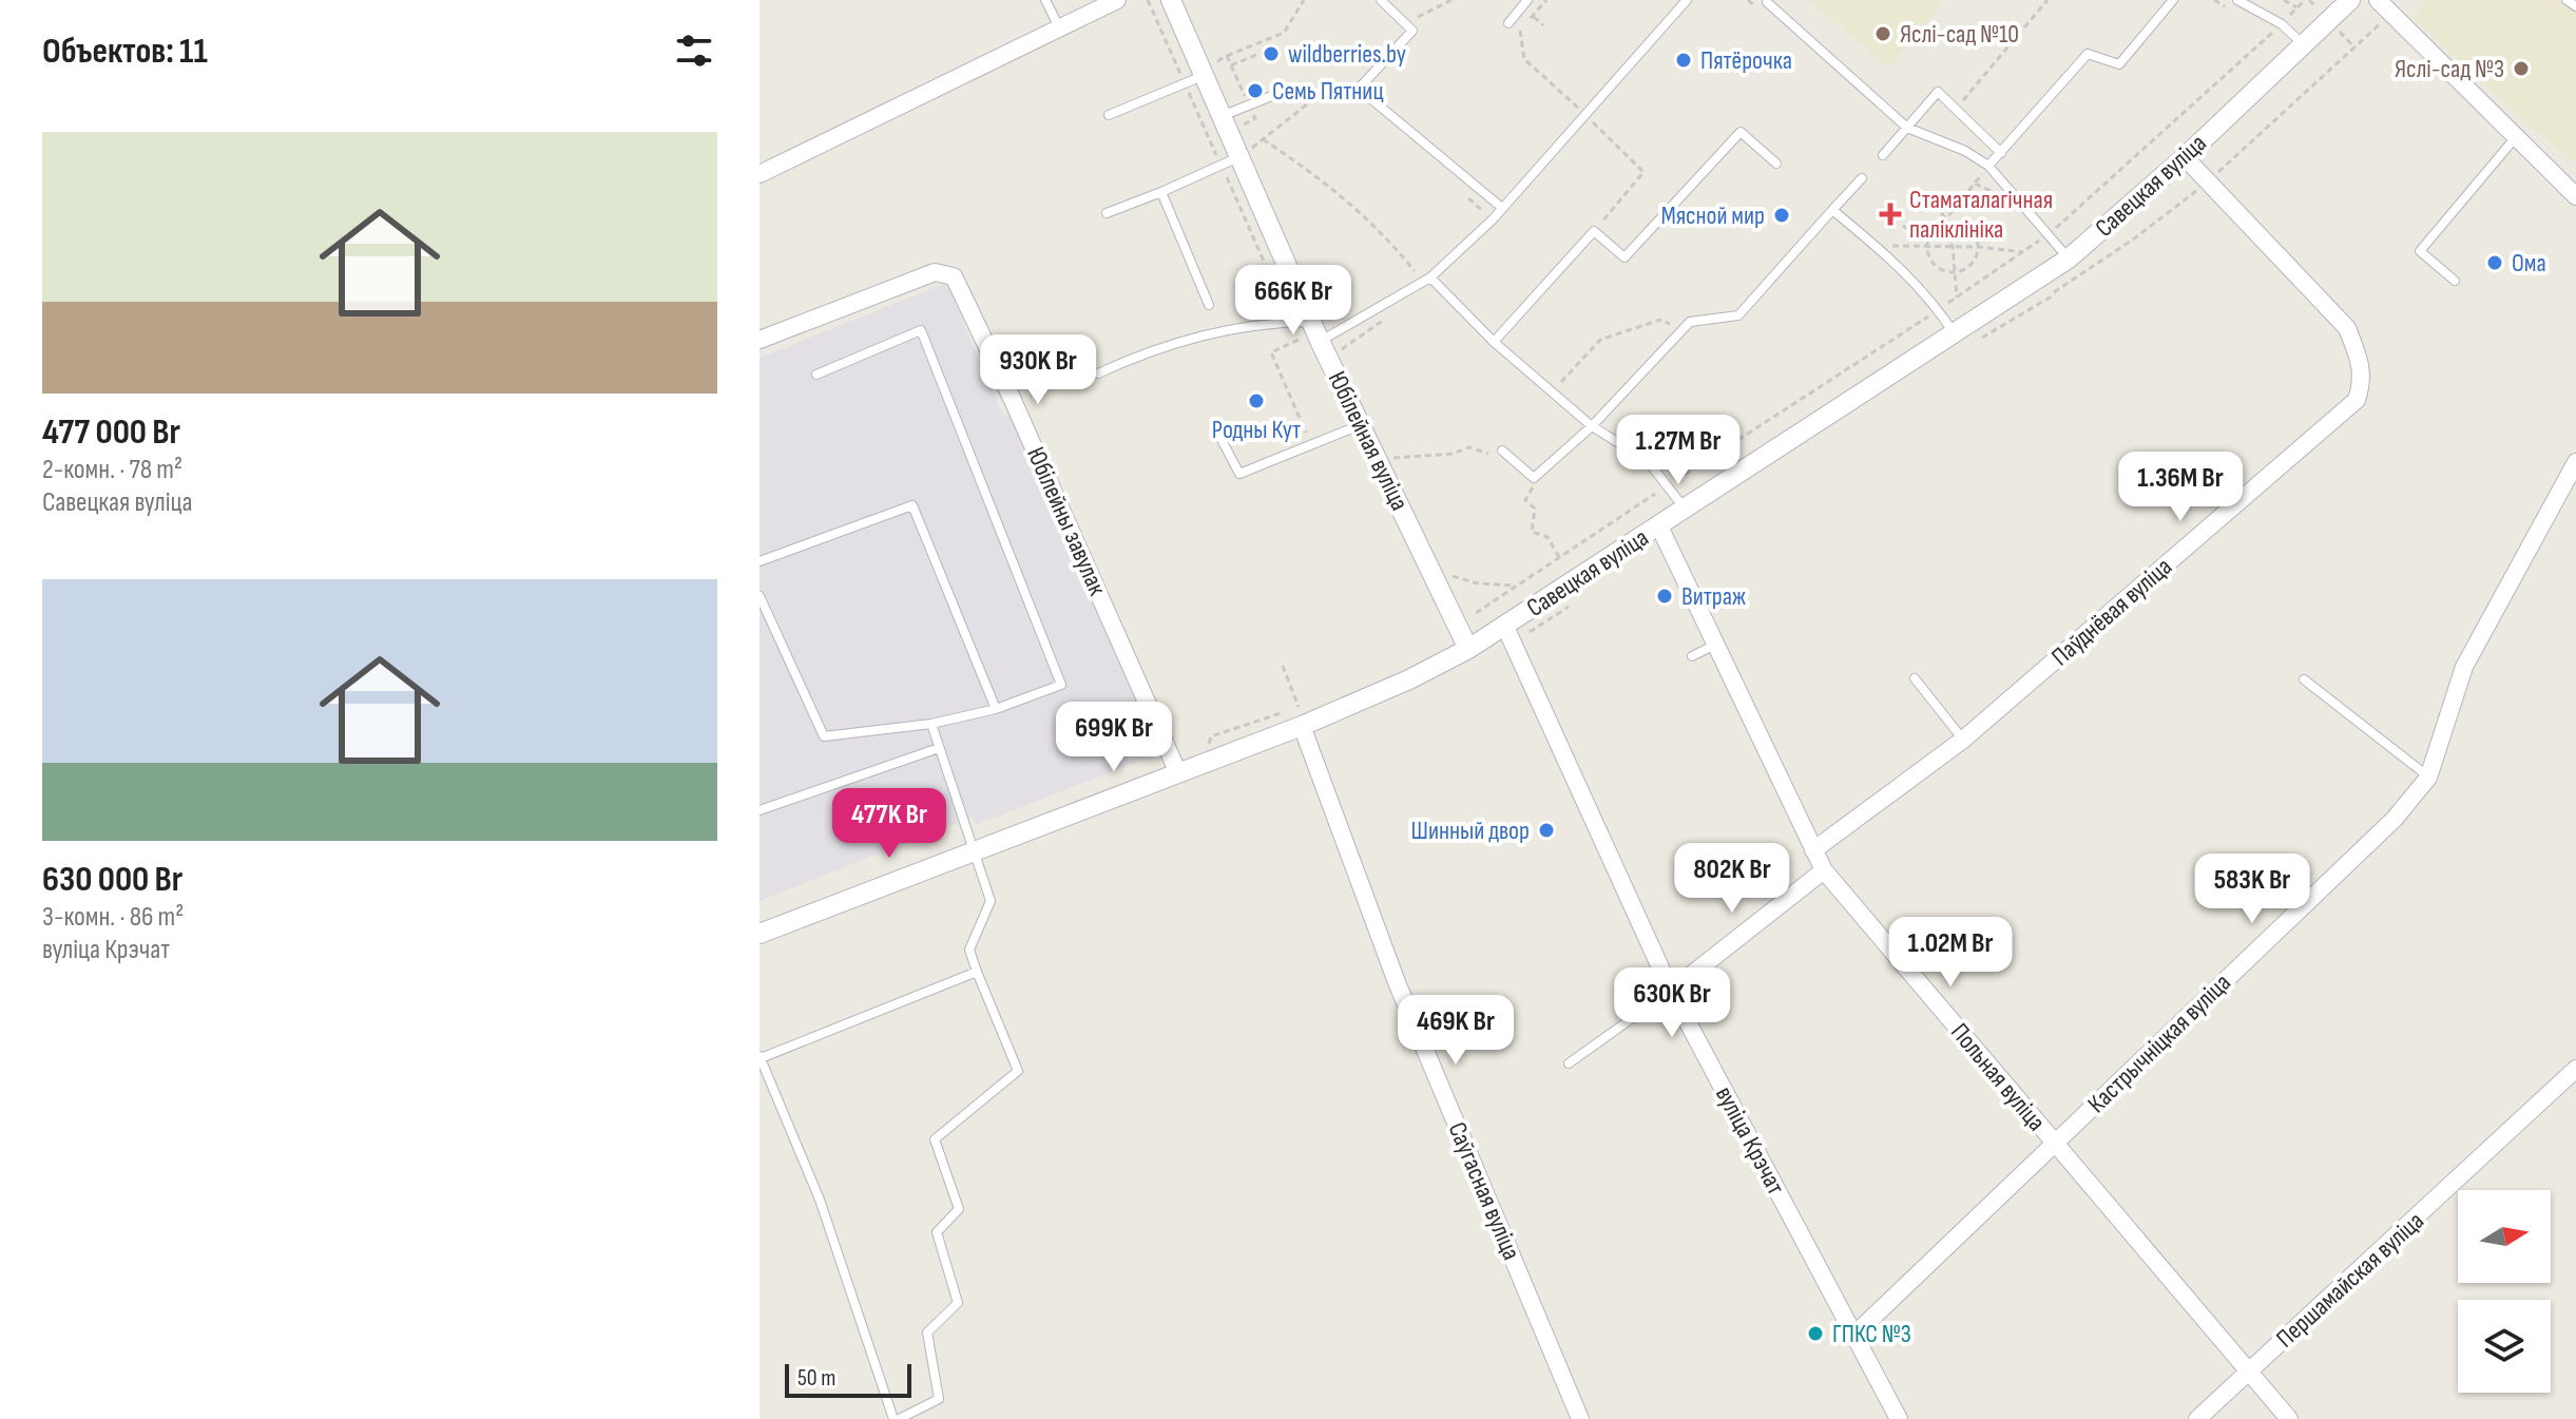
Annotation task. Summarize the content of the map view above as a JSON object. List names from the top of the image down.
{
  "streets": {
    "street": [
      "Савецкая вуліца",
      "Юбілейная вуліца",
      "Юбілейны завулак",
      "Паўднёвая вуліца",
      "Кастрычніцкая вуліца",
      "Польная вуліца",
      "вуліца Крэчат",
      "Саўгасная вуліца",
      "Першамайская вуліца"
    ]
  },
  "crossings": [
    ["Савецкая вуліца", "Юбілейная вуліца"],
    ["Савецкая вуліца", "Юбілейны завулак"],
    ["Савецкая вуліца", "Паўднёвая вуліца"],
    ["Савецкая вуліца", "Польная вуліца"],
    ["Савецкая вуліца", "вуліца Крэчат"],
    ["Савецкая вуліца", "Саўгасная вуліца"],
    ["Паўднёвая вуліца", "Польная вуліца"],
    ["Кастрычніцкая вуліца", "Польная вуліца"],
    ["Кастрычніцкая вуліца", "вуліца Крэчат"],
    ["Польная вуліца", "Першамайская вуліца"]
  ],
  "places": {
    "other": [
      "Яслі-сад №10",
      "wildberries.by",
      "Пятёрочка",
      "Яслі-сад №3",
      "Семь Пятниц",
      "Мясной мир",
      "Ома",
      "Родны Кут",
      "Витраж",
      "Шинный двор",
      "ГПКС №3"
    ],
    "health": ["Стаматалагічная паліклініка"]
  },
  "scale_bar": "50 m",
  "north": "right",
  "page": {
    "heading": "Объектов: 11",
    "list": [
      {
        "name": "477 000 Br",
        "note": "2-комн. · 78 m² · Савецкая вуліца"
      },
      {
        "name": "630 000 Br",
        "note": "3-комн. · 86 m² · вуліца Крэчат"
      }
    ],
    "price": [
      "666K Br",
      "930K Br",
      "1.27M Br",
      "1.36M Br",
      "699K Br",
      "477K Br",
      "802K Br",
      "583K Br",
      "1.02M Br",
      "630K Br",
      "469K Br"
    ],
    "scale": "50 m"
  }
}
